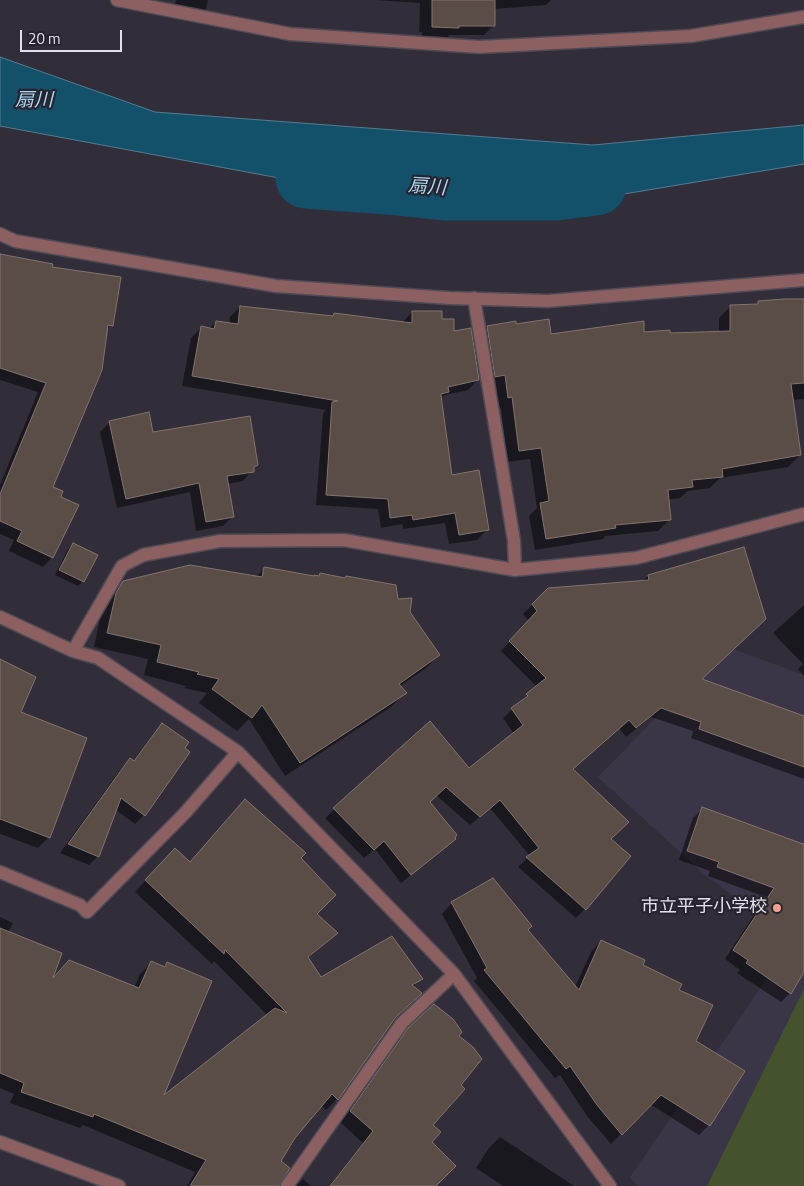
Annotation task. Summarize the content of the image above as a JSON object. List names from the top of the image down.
{
  "water": ["扇川"],
  "places": ["市立平子小学校"],
  "scale_bar": "20 m"
}
